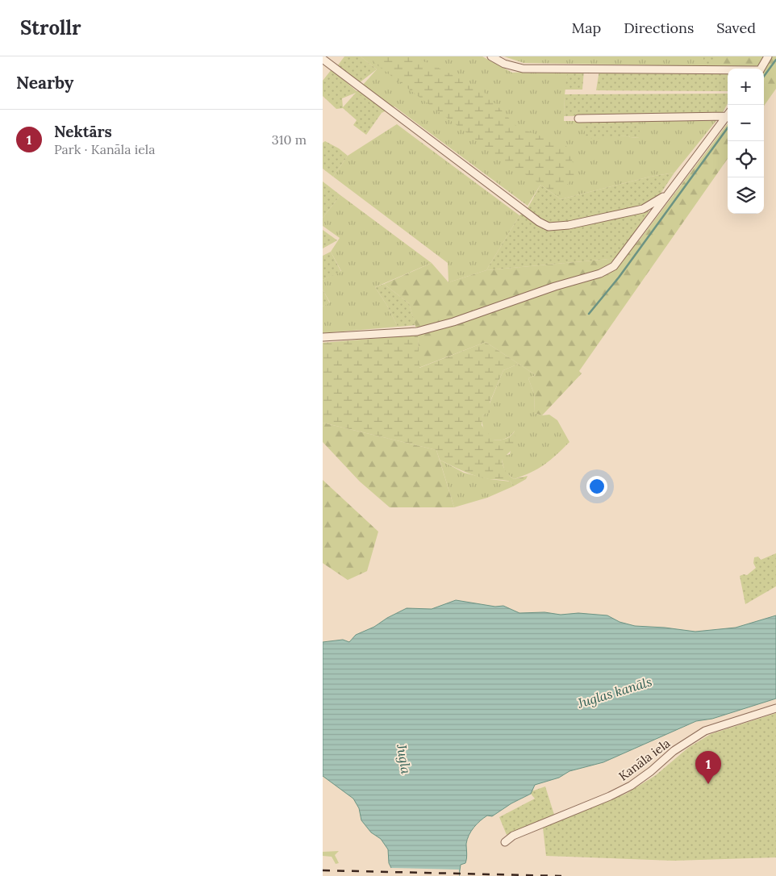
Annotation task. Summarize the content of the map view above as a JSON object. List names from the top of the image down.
{
  "streets": {
    "street": ["Kanāla iela"]
  },
  "water": ["Juglas kanāls", "Jugla"],
  "page": {
    "header": "Strollr",
    "nav": ["Map", "Directions", "Saved"],
    "heading": "Nearby",
    "map_buttons": ["+", "−"],
    "list": [
      {
        "mark": "1",
        "name": "Nektārs",
        "note": "Park · Kanāla iela",
        "value": "310 m"
      }
    ],
    "pins": "1"
  }
}
